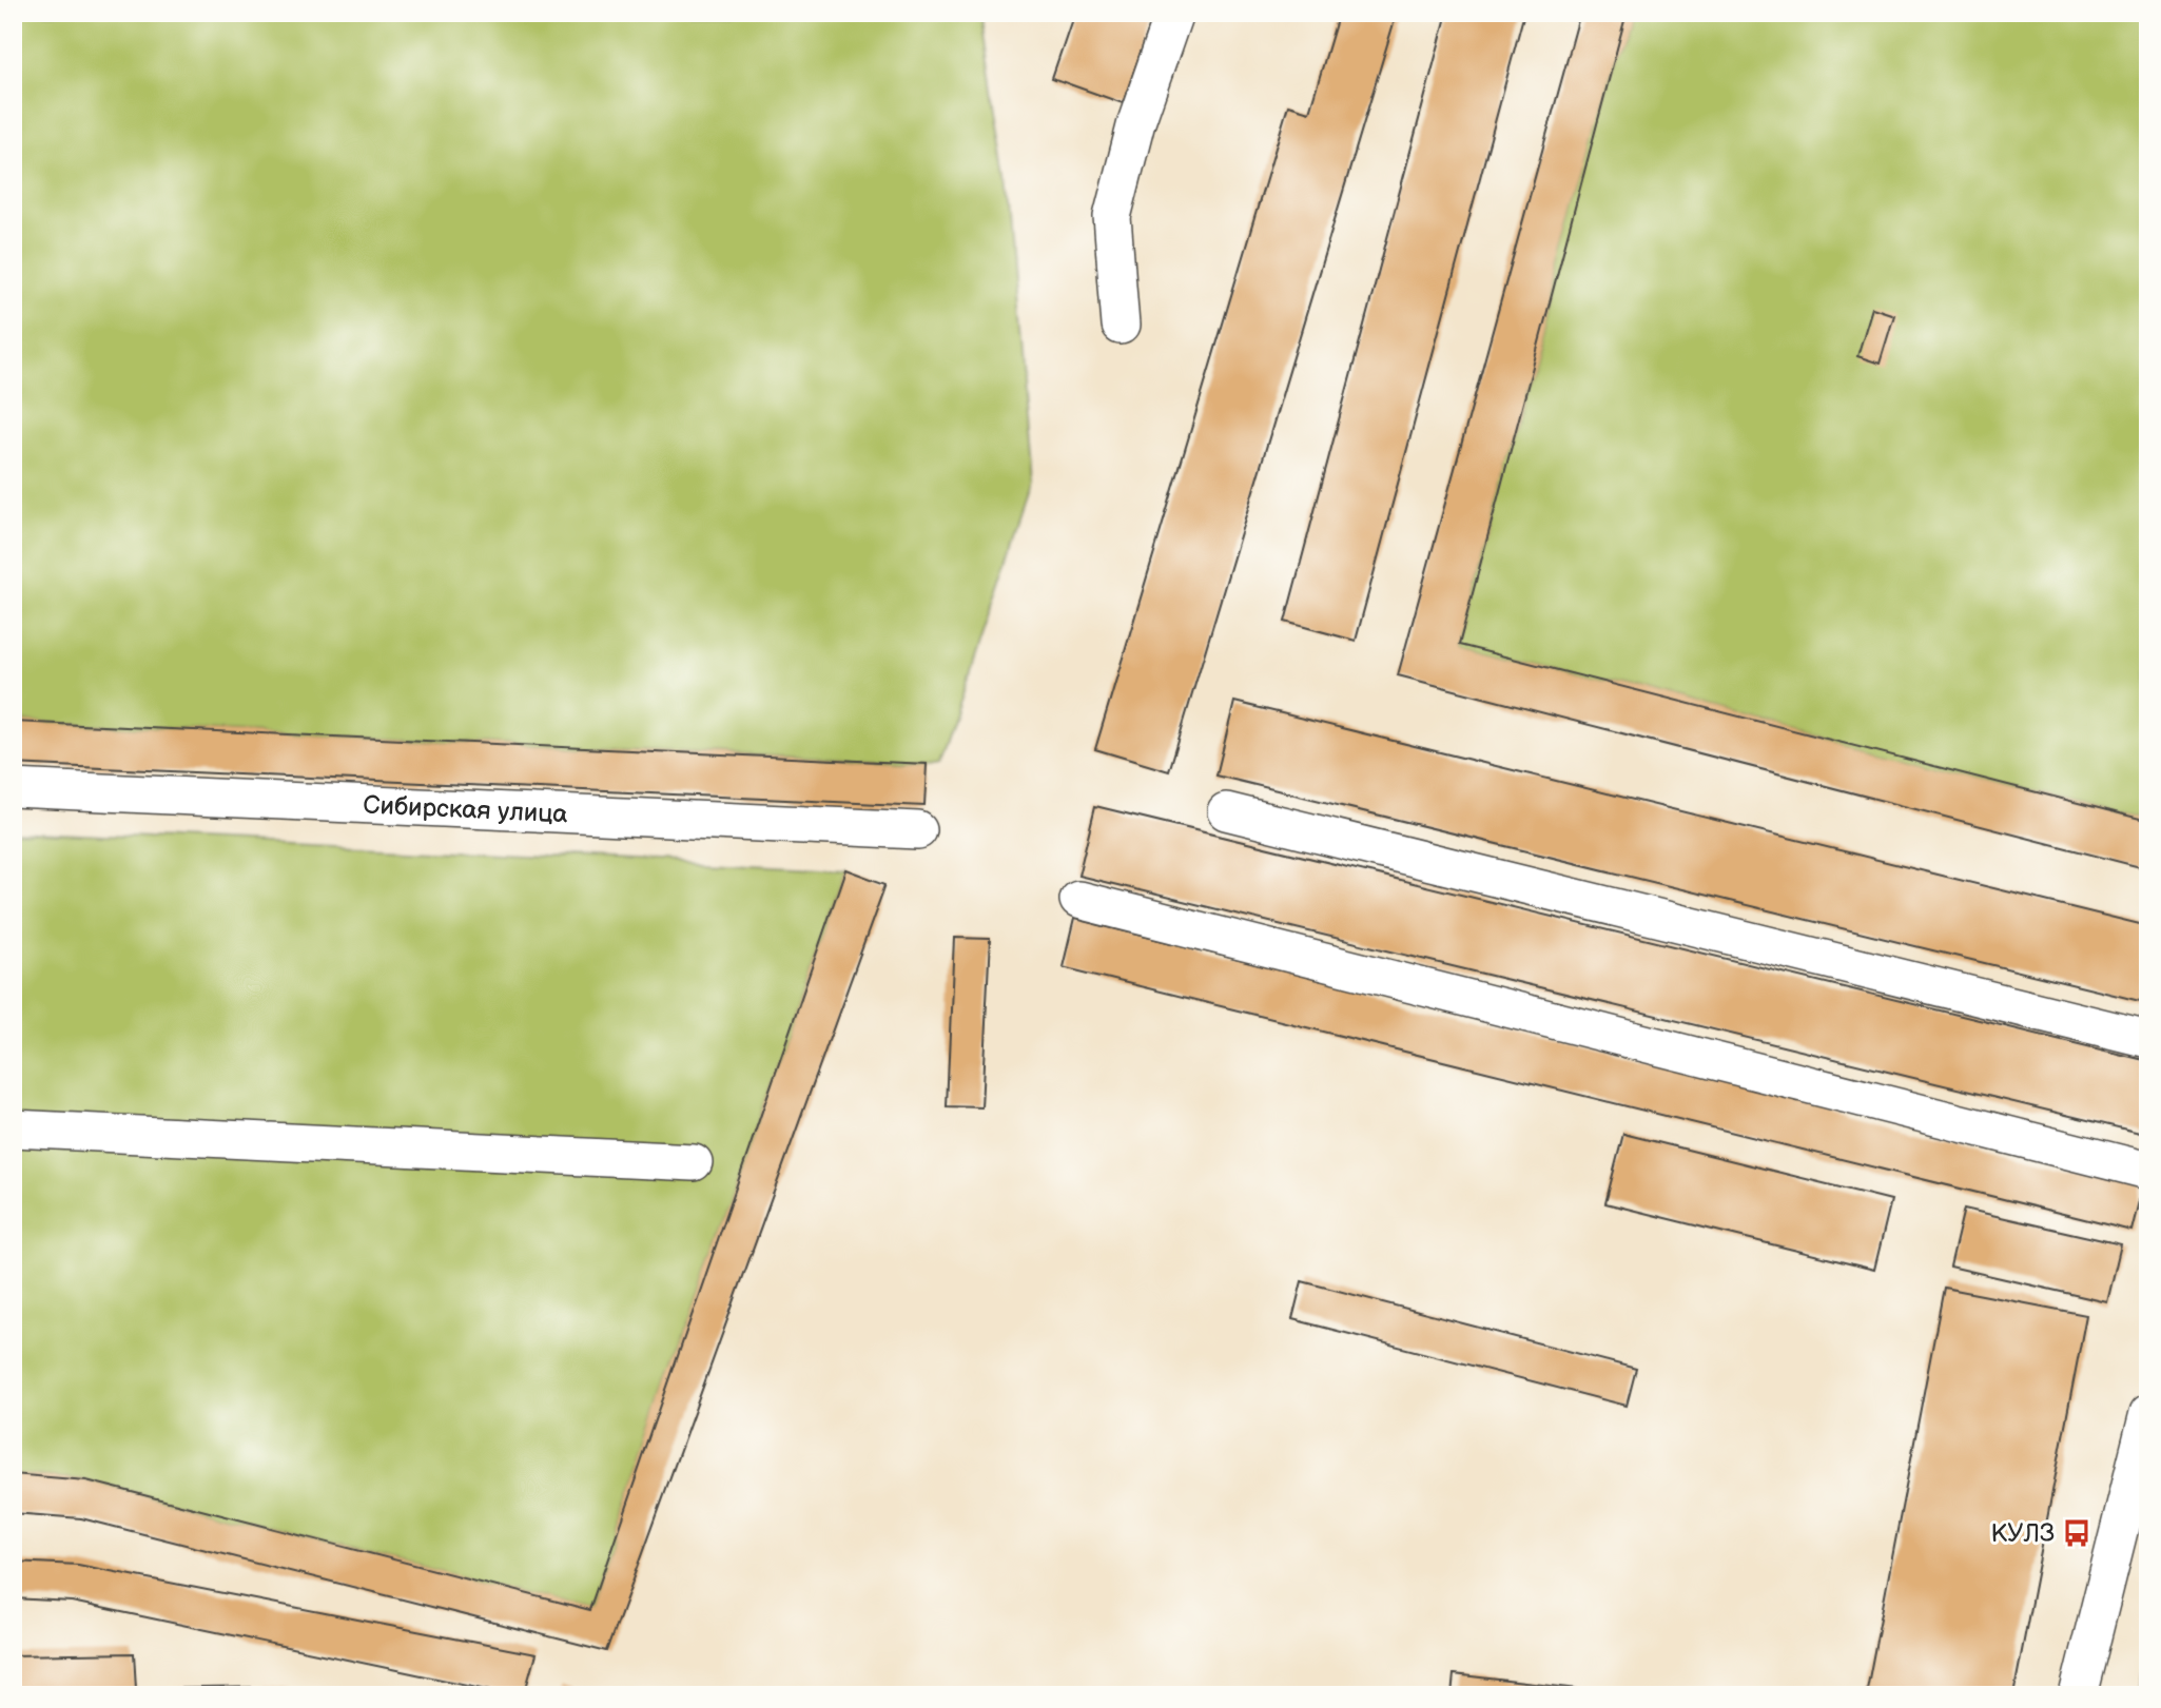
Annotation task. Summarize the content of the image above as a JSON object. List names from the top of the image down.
{
  "streets": {
    "street": ["Сибирская улица"]
  },
  "places": {
    "bus stop": ["КУЛЗ"]
  }
}
